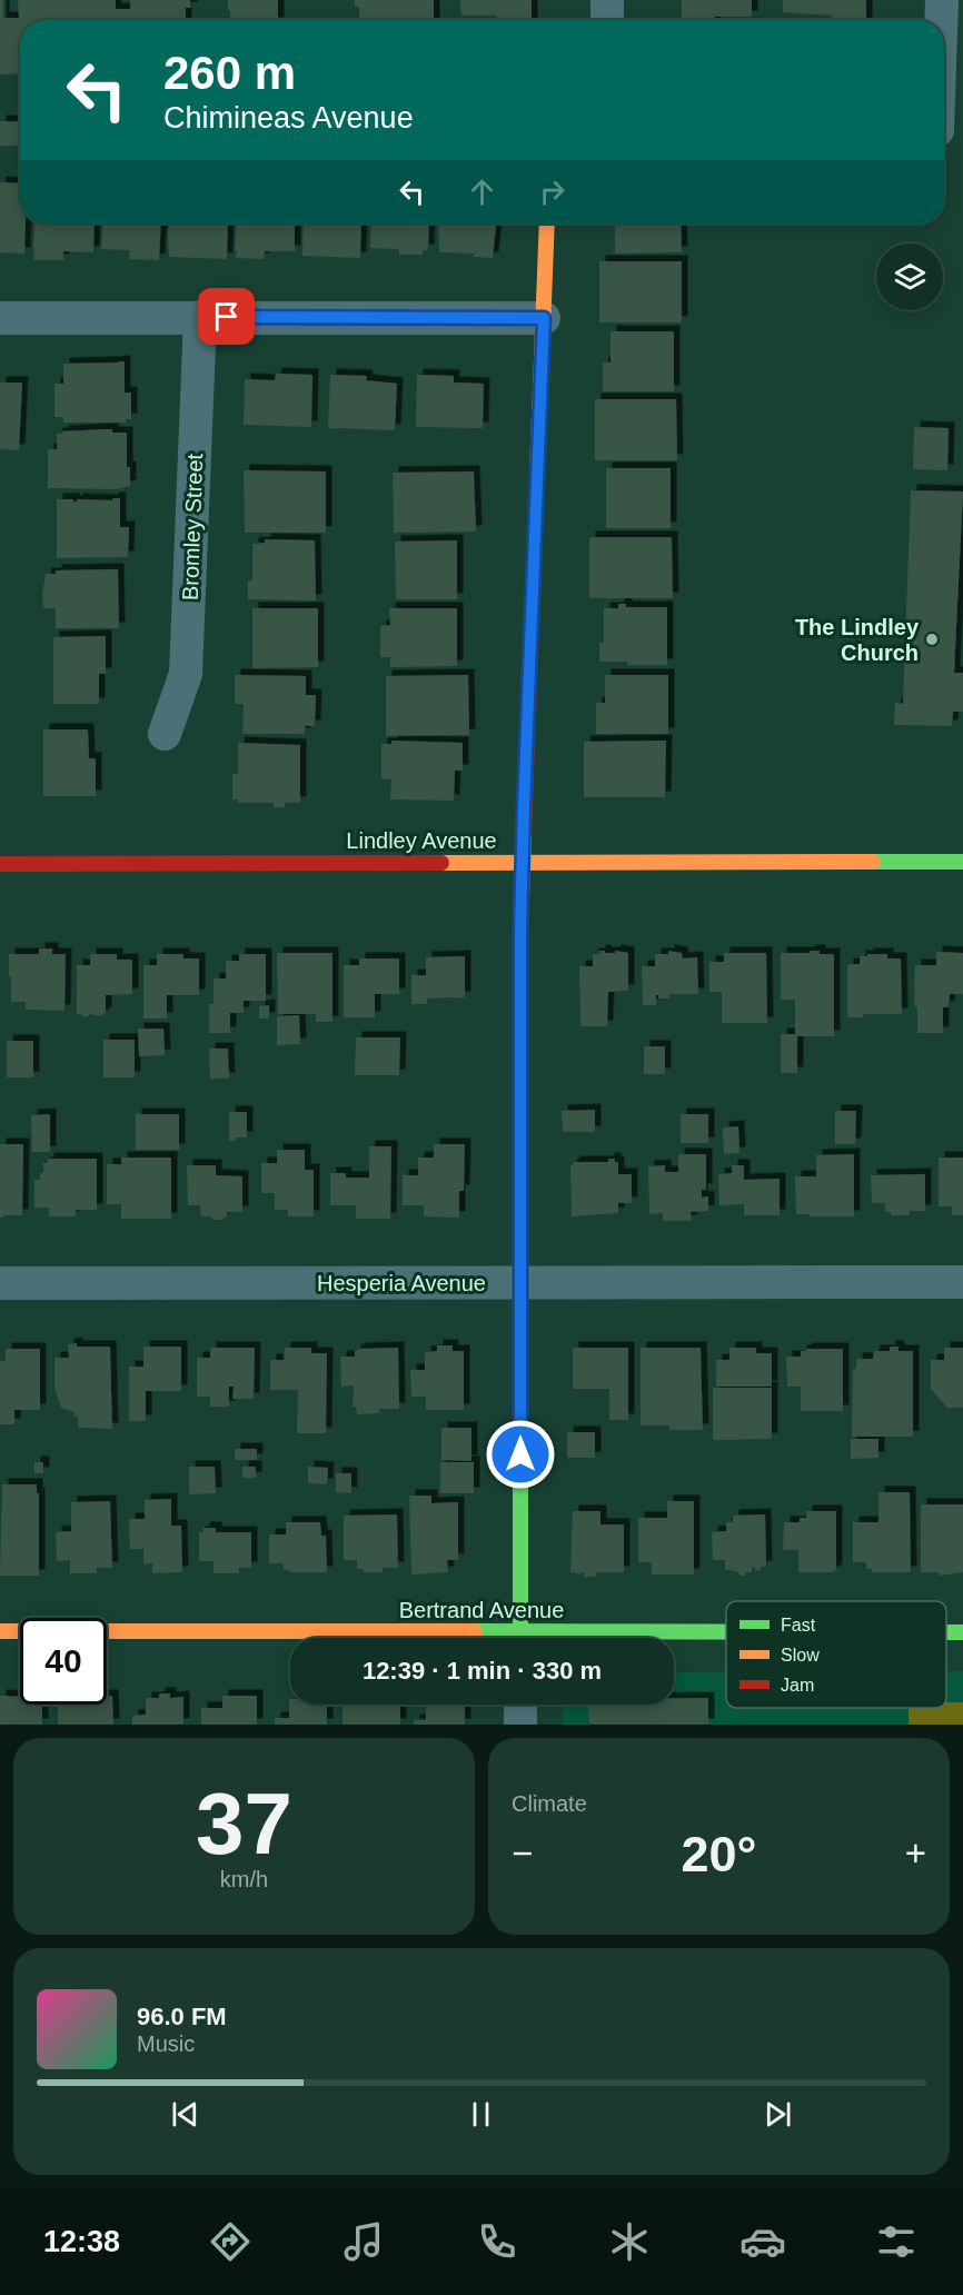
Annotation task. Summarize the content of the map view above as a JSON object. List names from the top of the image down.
{
  "streets": {
    "street": [
      "Bromley Street",
      "Lindley Avenue",
      "Hesperia Avenue",
      "Bertrand Avenue"
    ]
  },
  "places": ["The Lindley Church"],
  "legend": ["Fast", "Slow", "Jam"],
  "page": {
    "turn": ["260 m", "Chimineas Avenue"],
    "limit": "40",
    "trip": "12:39 · 1 min · 330 m",
    "tile": [
      ["37", "km/h"],
      "Climate"
    ],
    "heat": ["−", "20°", "+"],
    "song": ["96.0 FM", "Music"],
    "tabs": "12:38"
  }
}
